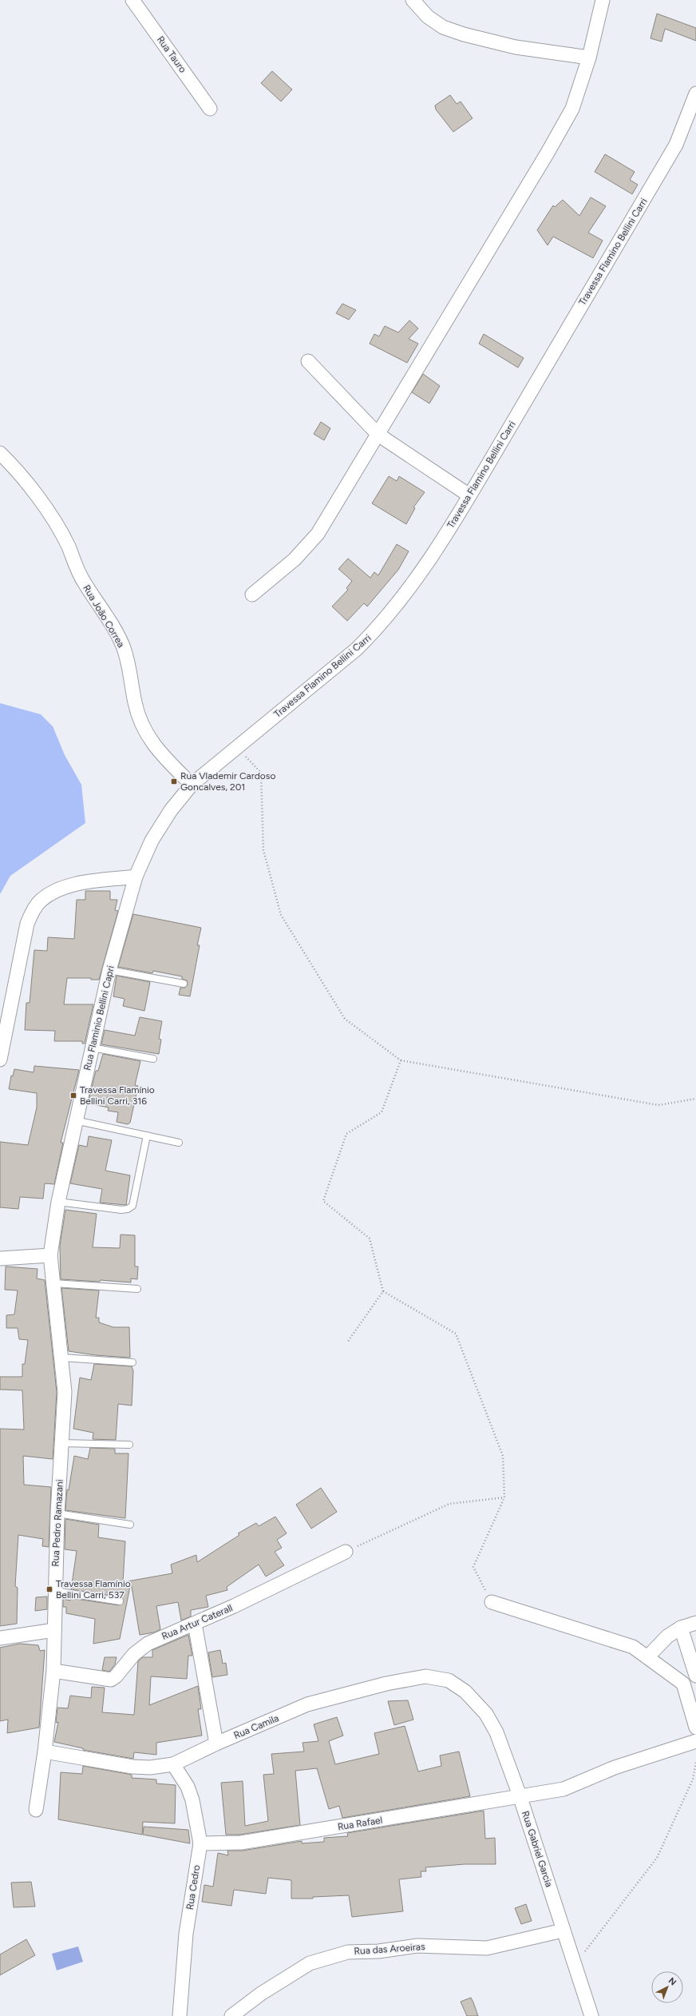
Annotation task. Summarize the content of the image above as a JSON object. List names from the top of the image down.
{
  "streets": {
    "street": [
      "Rua Tauro",
      "Travessa Flamino Bellini Carri",
      "Rua João Correa",
      "Rua Flaminio Bellini Capri",
      "Rua Pedro Ramazani",
      "Rua Artur Caterall",
      "Rua Camila",
      "Rua Rafael",
      "Rua Gabriel Garcia",
      "Rua Cedro",
      "Rua das Aroeiras"
    ]
  },
  "crossings": [
    ["Travessa Flamino Bellini Carri", "Rua João Correa"],
    ["Travessa Flamino Bellini Carri", "Rua Flaminio Bellini Capri"],
    ["Rua Flaminio Bellini Capri", "Rua Pedro Ramazani"],
    ["Rua Pedro Ramazani", "Rua Artur Caterall"],
    ["Rua Pedro Ramazani", "Rua Camila"],
    ["Rua Camila", "Rua Gabriel Garcia"],
    ["Rua Camila", "Rua Cedro"],
    ["Rua Rafael", "Rua Gabriel Garcia"],
    ["Rua Rafael", "Rua Cedro"],
    ["Rua Gabriel Garcia", "Rua das Aroeiras"]
  ],
  "places": {
    "transit": ["Rua Vlademir Cardoso Goncalves, 201", "Travessa Flamínio Bellini Carri, 316", "Travessa Flamínio Bellini Carri, 537"]
  },
  "north": "top right"
}
